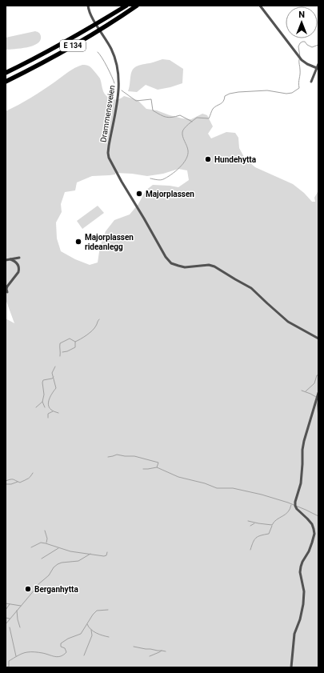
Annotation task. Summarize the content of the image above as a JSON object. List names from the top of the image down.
{
  "streets": {
    "highway": ["E 134"],
    "street": ["Drammensveien"]
  },
  "places": [
    "Hundehytta",
    "Majorplassen",
    "Majorplassen rideanlegg",
    "Berganhytta"
  ],
  "north": "top"
}
